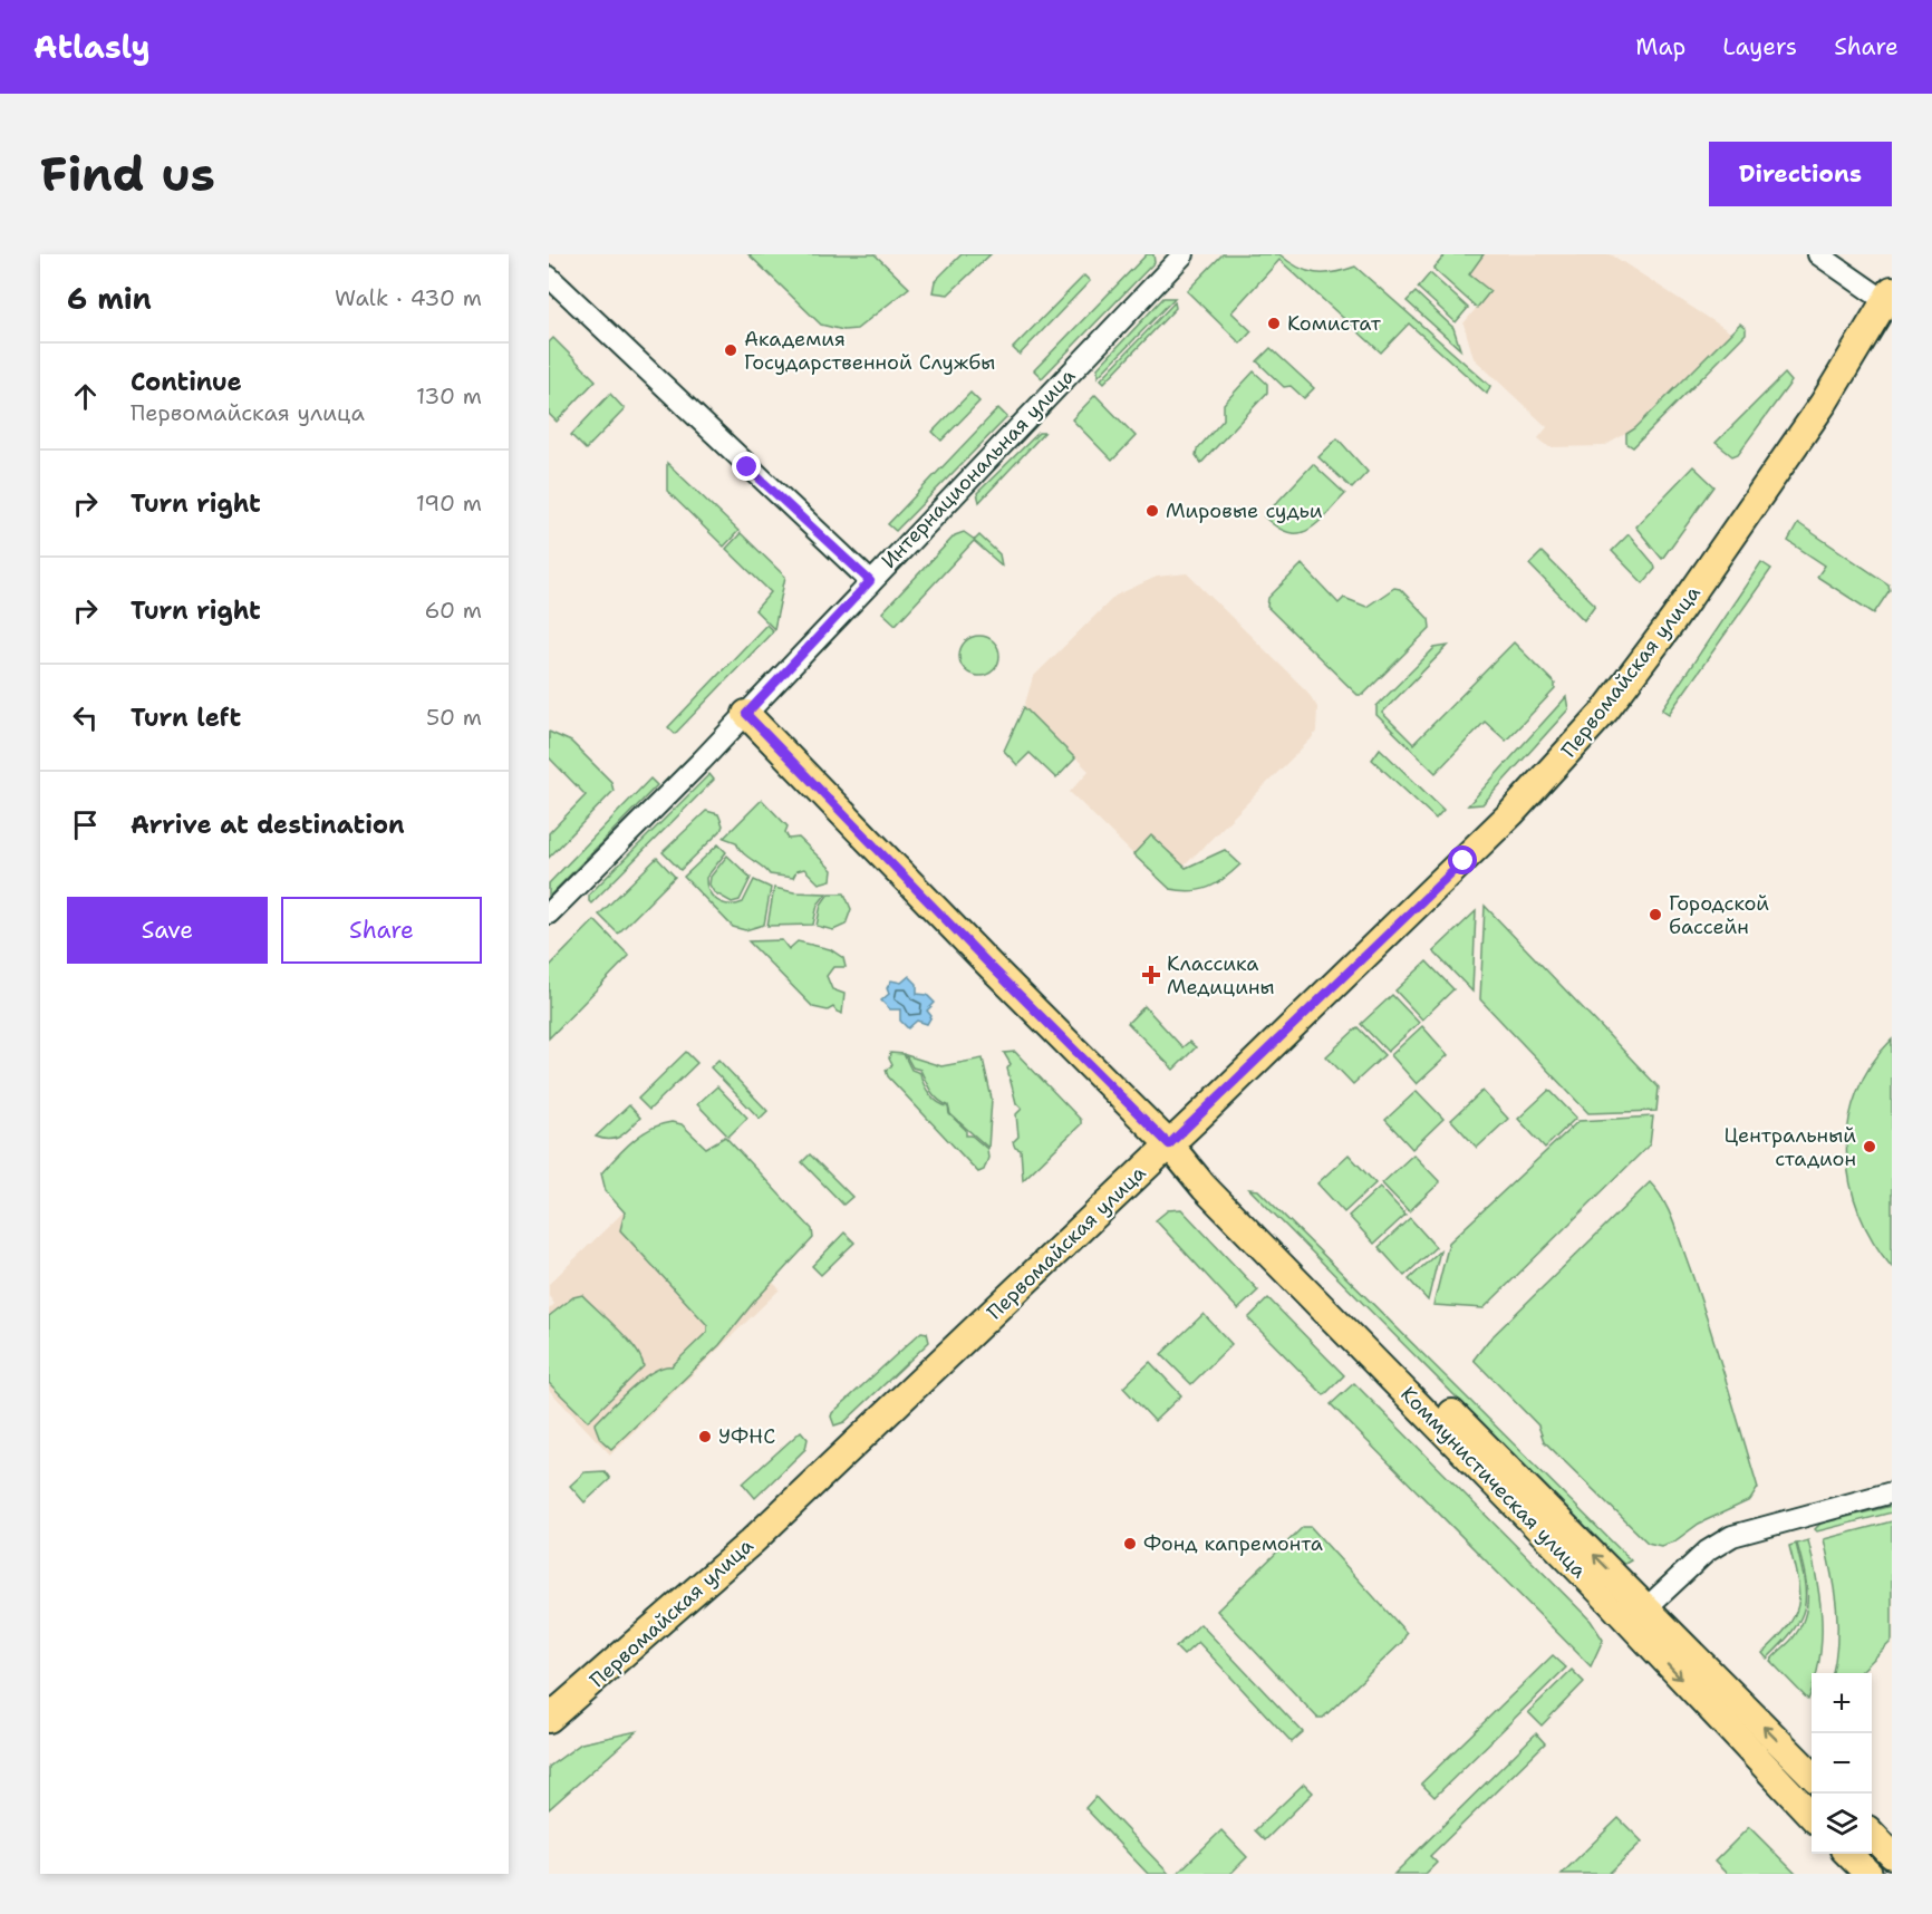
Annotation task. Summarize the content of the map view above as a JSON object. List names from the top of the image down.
{
  "streets": {
    "main road": ["Первомайская улица", "Коммунистическая улица"],
    "street": ["Интернациональная улица"]
  },
  "crossings": [
    ["Интернациональная улица", "Коммунистическая улица"],
    ["Первомайская улица", "Коммунистическая улица"]
  ],
  "places": {
    "other": [
      "Комистат",
      "Академия Государственной Службы",
      "Мировые судьи",
      "Городской бассейн",
      "Центральный стадион",
      "УФНС",
      "Фонд капремонта"
    ],
    "health": ["Классика Медицины"]
  },
  "page": {
    "header": "Atlasly",
    "nav": ["Map", "Layers", "Share"],
    "buttons": [
      "Directions",
      ["Save", "Share"]
    ],
    "title": "Find us",
    "heading": ["6 min", "Walk · 430 m"],
    "list": [
      ["Continue", "Первомайская улица", "130 m"],
      ["Turn right", "190 m"],
      ["Turn right", "60 m"],
      ["Turn left", "50 m"],
      "Arrive at destination"
    ],
    "map_buttons": ["+", "−"]
  }
}
